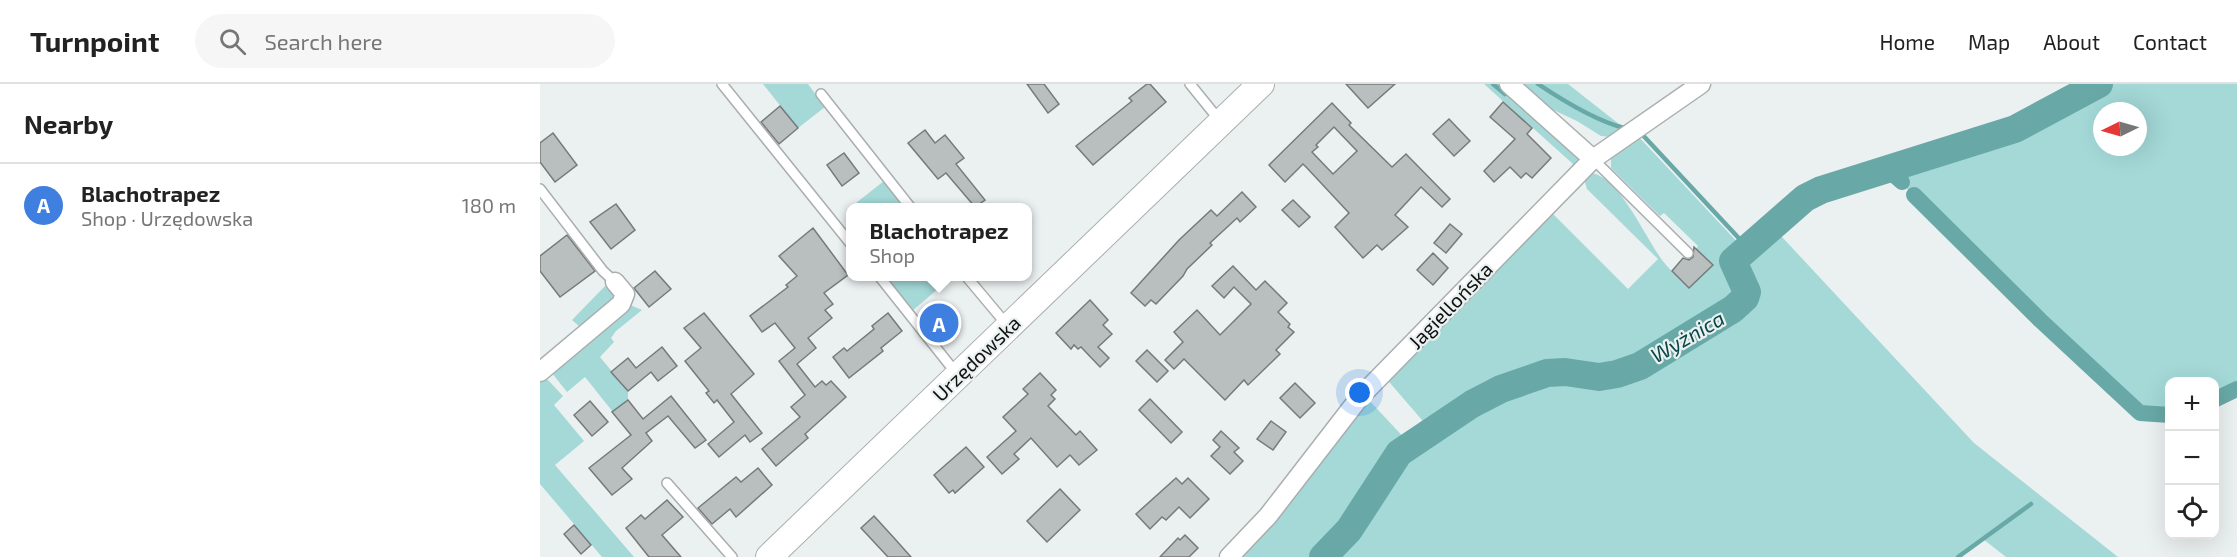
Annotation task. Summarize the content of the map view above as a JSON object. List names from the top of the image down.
{
  "streets": {
    "street": ["Jagiellońska", "Urzędowska"]
  },
  "water": ["Wyżnica"],
  "north": "left",
  "page": {
    "header": "Turnpoint",
    "search": "Search here",
    "nav": [
      "Home",
      "Map",
      "About",
      "Contact"
    ],
    "heading": "Nearby",
    "list": [
      {
        "mark": "A",
        "name": "Blachotrapez",
        "note": "Shop · Urzędowska",
        "value": "180 m"
      }
    ],
    "popup": ["Blachotrapez", "Shop"],
    "pins": "A",
    "map_buttons": ["+", "−"]
  }
}
